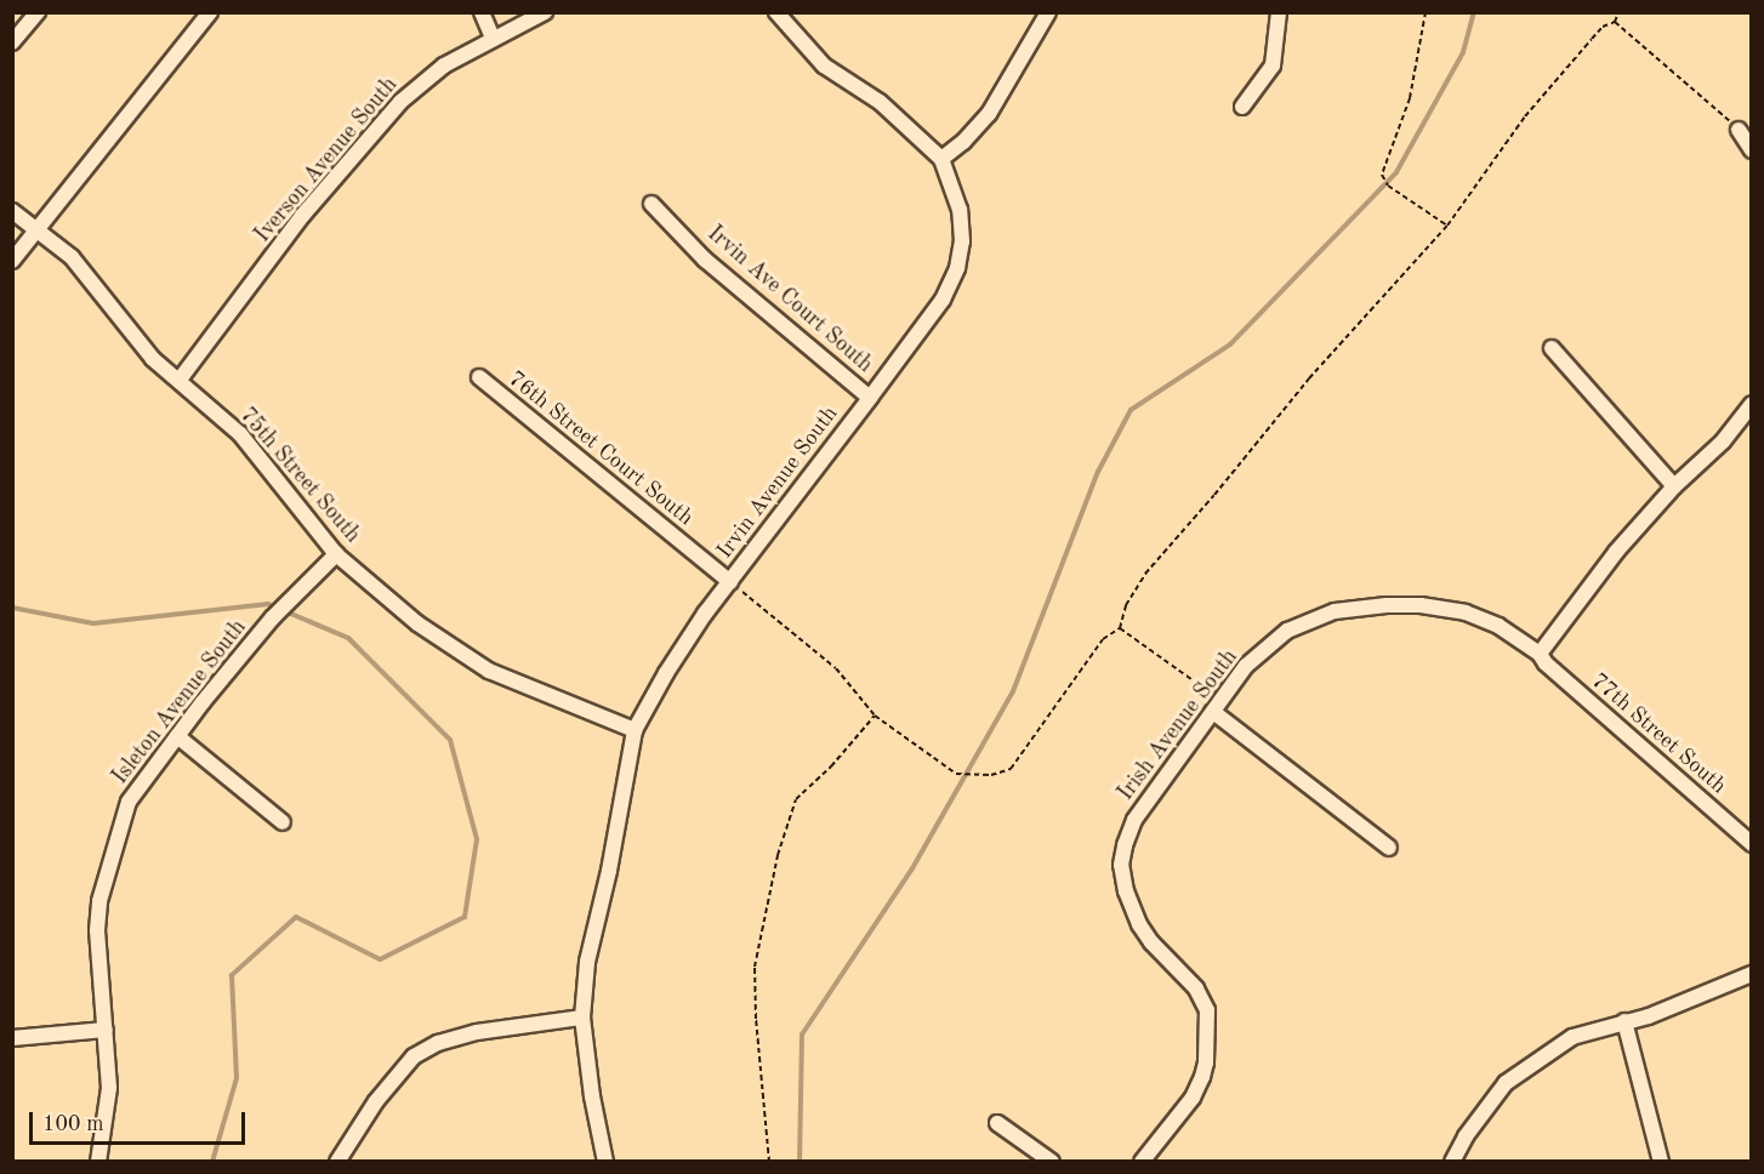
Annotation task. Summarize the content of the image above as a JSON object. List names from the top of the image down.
{
  "streets": {
    "street": [
      "Iverson Avenue South",
      "Irvin Ave Court South",
      "76th Street Court South",
      "75th Street South",
      "Irvin Avenue South",
      "Isleton Avenue South",
      "Irish Avenue South",
      "77th Street South"
    ]
  },
  "crossings": [
    ["Iverson Avenue South", "75th Street South"],
    ["Irvin Ave Court South", "Irvin Avenue South"],
    ["76th Street Court South", "Irvin Avenue South"],
    ["75th Street South", "Irvin Avenue South"],
    ["75th Street South", "Isleton Avenue South"],
    ["Irish Avenue South", "77th Street South"]
  ],
  "scale_bar": "100 m"
}
